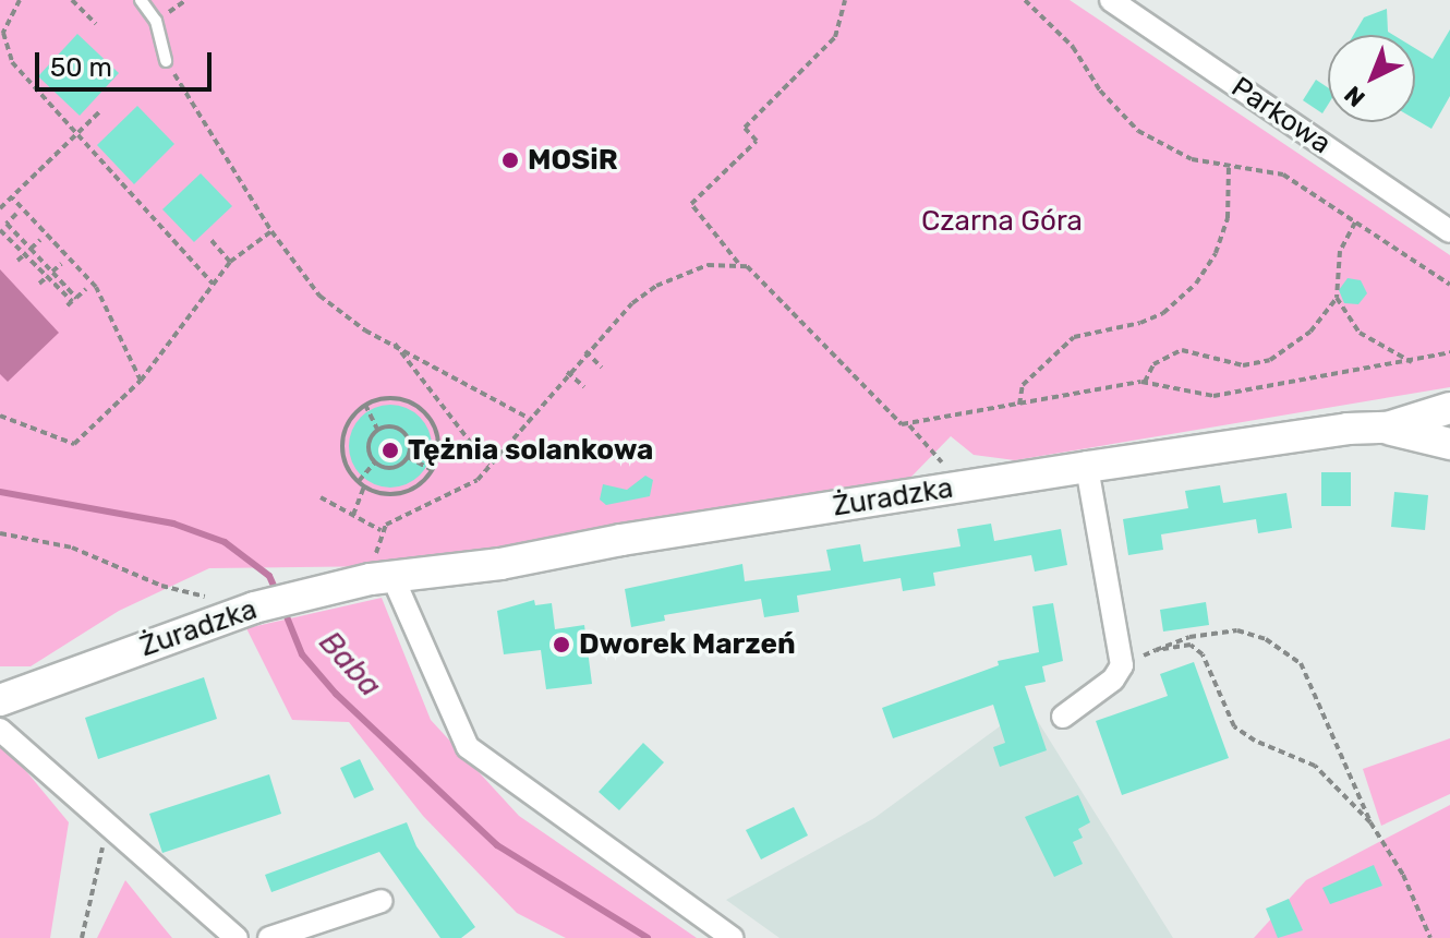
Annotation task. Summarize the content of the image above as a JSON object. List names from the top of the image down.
{
  "streets": {
    "street": ["Parkowa", "Żuradzka"]
  },
  "water": ["Baba"],
  "parks": ["Czarna Góra"],
  "places": ["MOSiR", "Tężnia solankowa", "Dworek Marzeń"],
  "scale_bar": "50 m",
  "north": "bottom left"
}
